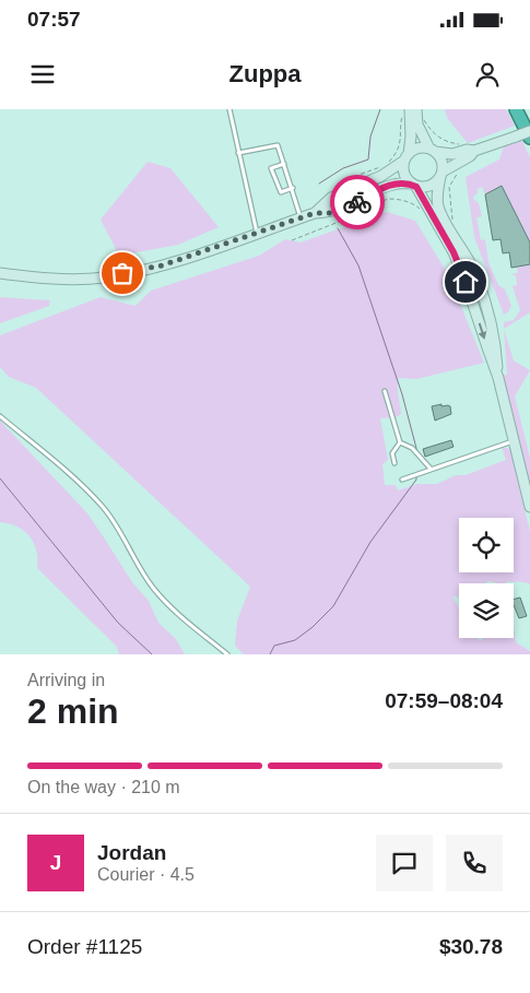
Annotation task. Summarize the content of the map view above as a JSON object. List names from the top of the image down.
{
  "page": {
    "status": "07:57",
    "header": "Zuppa",
    "heading": ["2 min", "Arriving in", "07:59–08:04"],
    "panel": [
      "Jordan",
      "Courier · 4.5",
      "Order #1125",
      "$30.78"
    ],
    "bar": "On the way · 210 m",
    "round": "J"
  }
}
